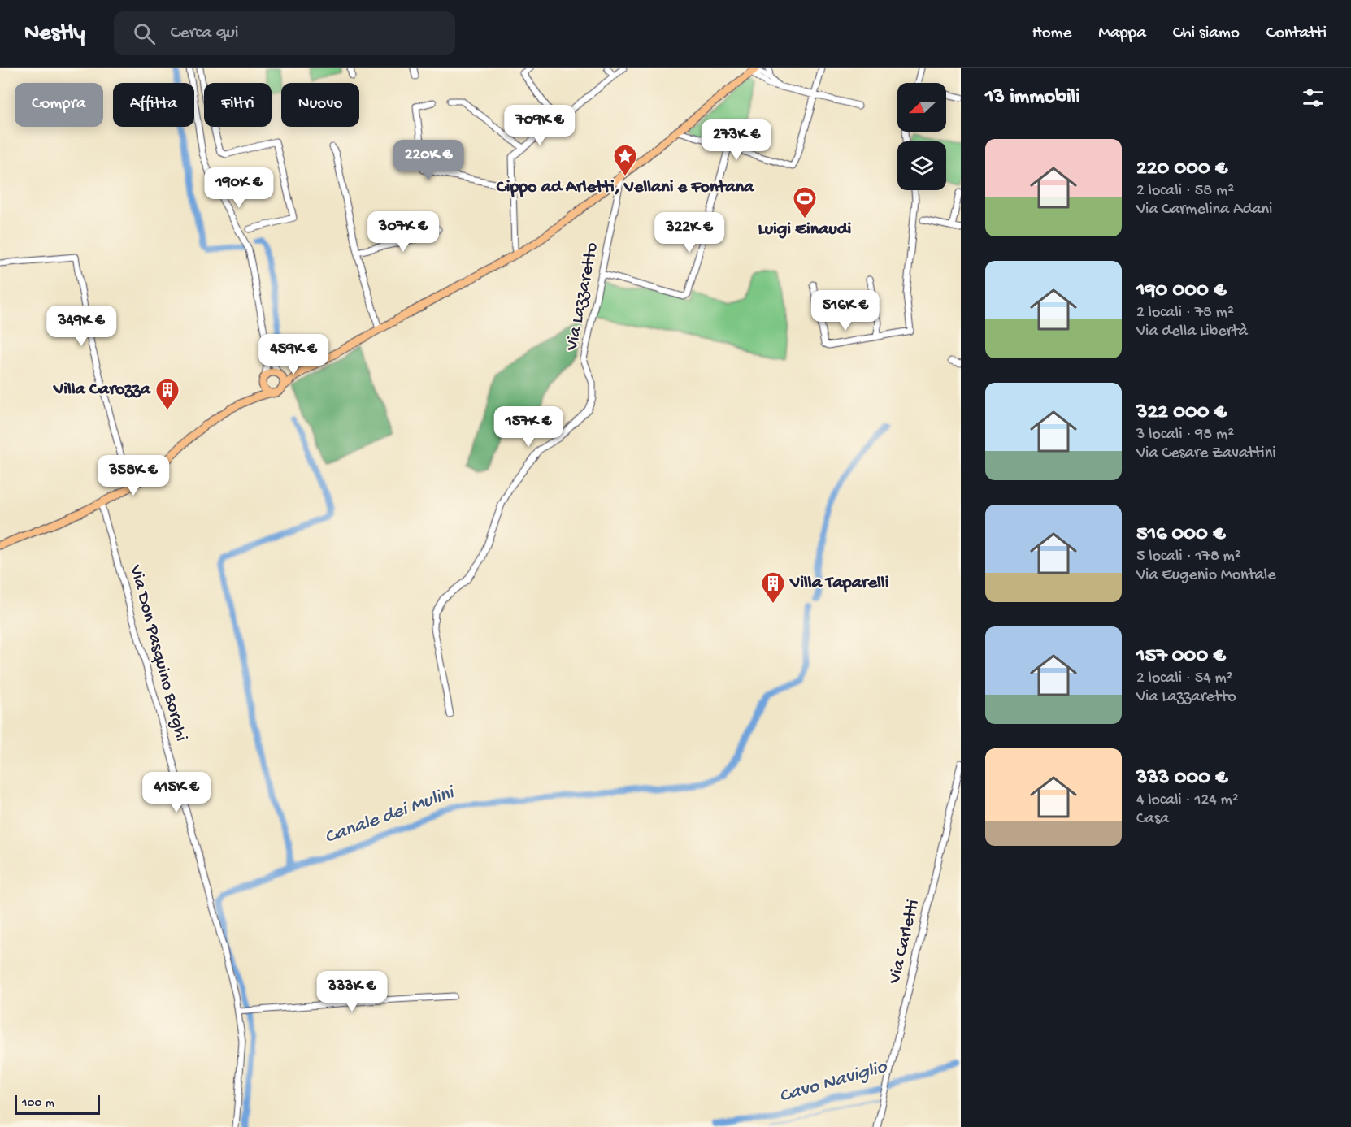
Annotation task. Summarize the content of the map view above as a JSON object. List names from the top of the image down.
{
  "streets": {
    "street": ["Via Lazzaretto", "Via Don Pasquino Borghi", "Via Carletti"]
  },
  "water": ["Canale dei Mulini", "Cavo Naviglio"],
  "places": {
    "place": ["Cippo ad Arletti, Vellani e Fontana"],
    "sports": ["Luigi Einaudi"],
    "building": ["Villa Carozza", "Villa Taparelli"]
  },
  "scale_bar": "100 m",
  "north": "left",
  "page": {
    "header": "Nestly",
    "search": "Cerca qui",
    "nav": [
      "Home",
      "Mappa",
      "Chi siamo",
      "Contatti"
    ],
    "heading": "13 immobili",
    "chip": [
      "Compra",
      "Affitta",
      "Filtri",
      "Nuovo"
    ],
    "price": [
      "709K €",
      "273K €",
      "220K €",
      "190K €",
      "307K €",
      "322K €",
      "516K €",
      "349K €",
      "459K €",
      "157K €",
      "358K €",
      "415K €",
      "333K €"
    ],
    "list": [
      {
        "name": "220 000 €",
        "note": "2 locali · 58 m² · Via Carmelina Adani"
      },
      {
        "name": "190 000 €",
        "note": "2 locali · 78 m² · Via della Libertà"
      },
      {
        "name": "322 000 €",
        "note": "3 locali · 98 m² · Via Cesare Zavattini"
      },
      {
        "name": "516 000 €",
        "note": "5 locali · 178 m² · Via Eugenio Montale"
      },
      {
        "name": "157 000 €",
        "note": "2 locali · 54 m² · Via Lazzaretto"
      },
      {
        "name": "333 000 €",
        "note": "4 locali · 124 m² · Casa"
      }
    ],
    "scale": "100 m"
  }
}
